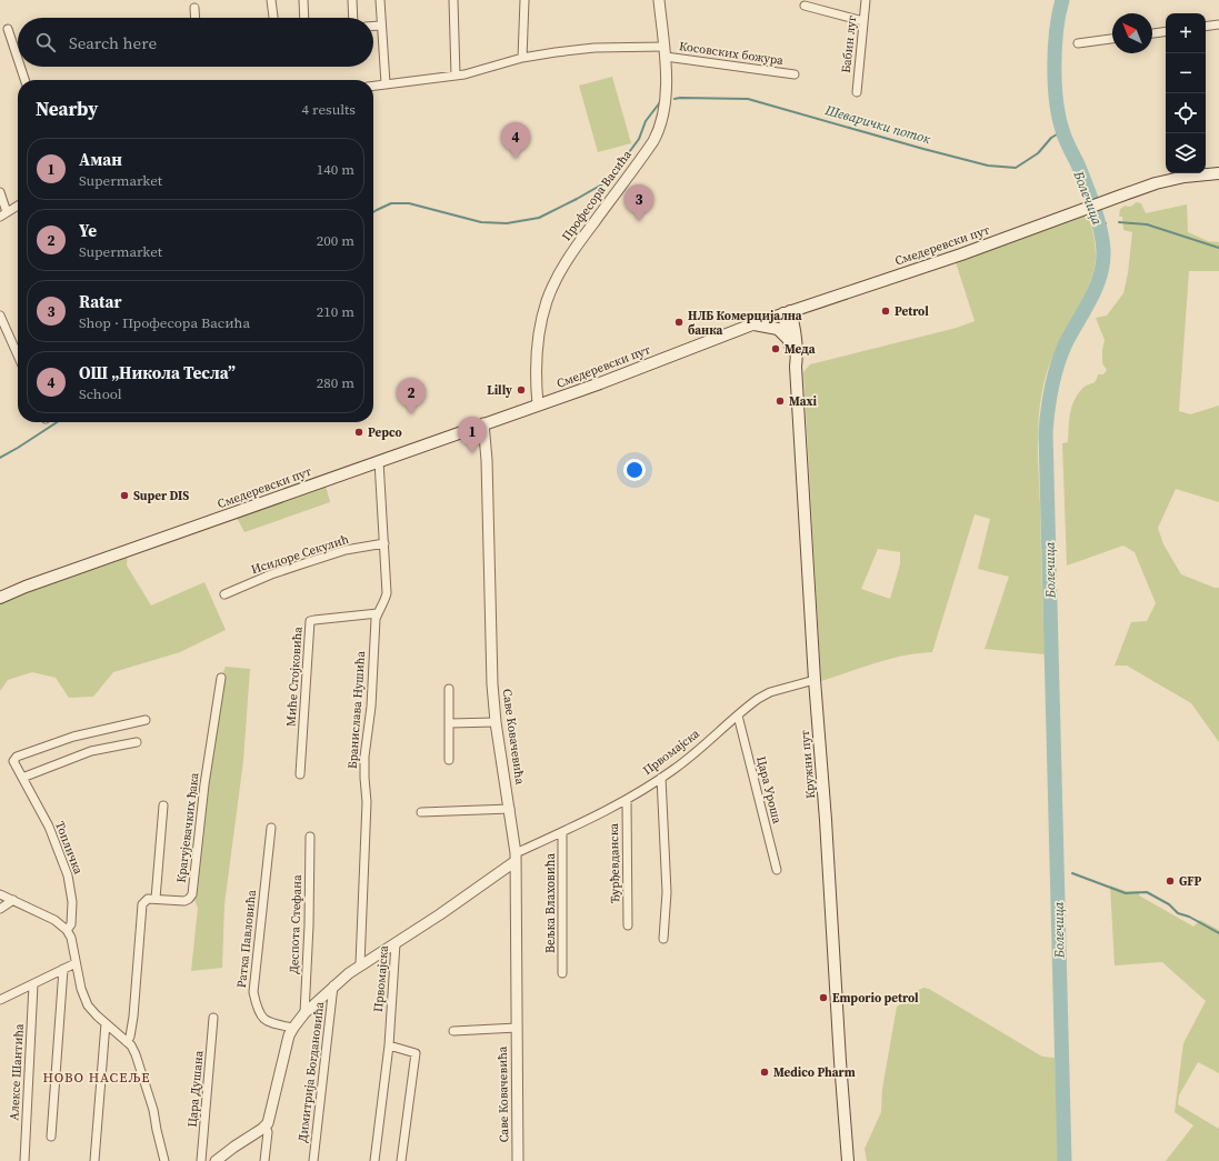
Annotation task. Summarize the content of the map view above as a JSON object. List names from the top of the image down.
{
  "streets": {
    "main road": ["Смедеревски пут", "Кружни пут"],
    "street": [
      "Бабин луг",
      "Косовских божура",
      "Професора Васића",
      "Исидоре Секулић",
      "Миће Стојковића",
      "Бранислава Нушића",
      "Саве Ковачевића",
      "Првомајска",
      "Цара Уроша",
      "Крагујевачких ђака",
      "Топличка",
      "Ђурђевданска",
      "Вељка Влаховића",
      "Деспота Стефана",
      "Ратка Павловића",
      "Алексе Шантића",
      "Димитрија Богдановића",
      "Цара Душана"
    ]
  },
  "crossings": [
    ["Косовских божура", "Професора Васића"],
    ["Професора Васића", "Смедеревски пут"],
    ["Смедеревски пут", "Бранислава Нушића"],
    ["Смедеревски пут", "Саве Ковачевића"],
    ["Смедеревски пут", "Кружни пут"],
    ["Исидоре Секулић", "Бранислава Нушића"],
    ["Миће Стојковића", "Бранислава Нушића"],
    ["Саве Ковачевића", "Првомајска"],
    ["Првомајска", "Кружни пут"],
    ["Првомајска", "Цара Уроша"],
    ["Првомајска", "Ђурђевданска"],
    ["Првомајска", "Вељка Влаховића"]
  ],
  "districts": ["НОВО НАСЕЉЕ"],
  "water": ["Шеварички поток", "Болечица"],
  "places": [
    "Petrol",
    "НЛБ Комерцијална банка",
    "Меда",
    "Lilly",
    "Maxi",
    "Pepco",
    "Super DIS",
    "GFP",
    "Emporio petrol",
    "Medico Pharm"
  ],
  "north": "top left",
  "page": {
    "map_buttons": ["+", "−"],
    "search": "Search here",
    "heading": ["Nearby", "4 results"],
    "pins": [
      "4",
      "3",
      "2",
      "1"
    ],
    "list": [
      {
        "mark": "1",
        "name": "Аман",
        "note": "Supermarket",
        "value": "140 m"
      },
      {
        "mark": "2",
        "name": "Ye",
        "note": "Supermarket",
        "value": "200 m"
      },
      {
        "mark": "3",
        "name": "Ratar",
        "note": "Shop · Професора Васића",
        "value": "210 m"
      },
      {
        "mark": "4",
        "name": "ОШ „Никола Тесла”",
        "note": "School",
        "value": "280 m"
      }
    ]
  }
}
